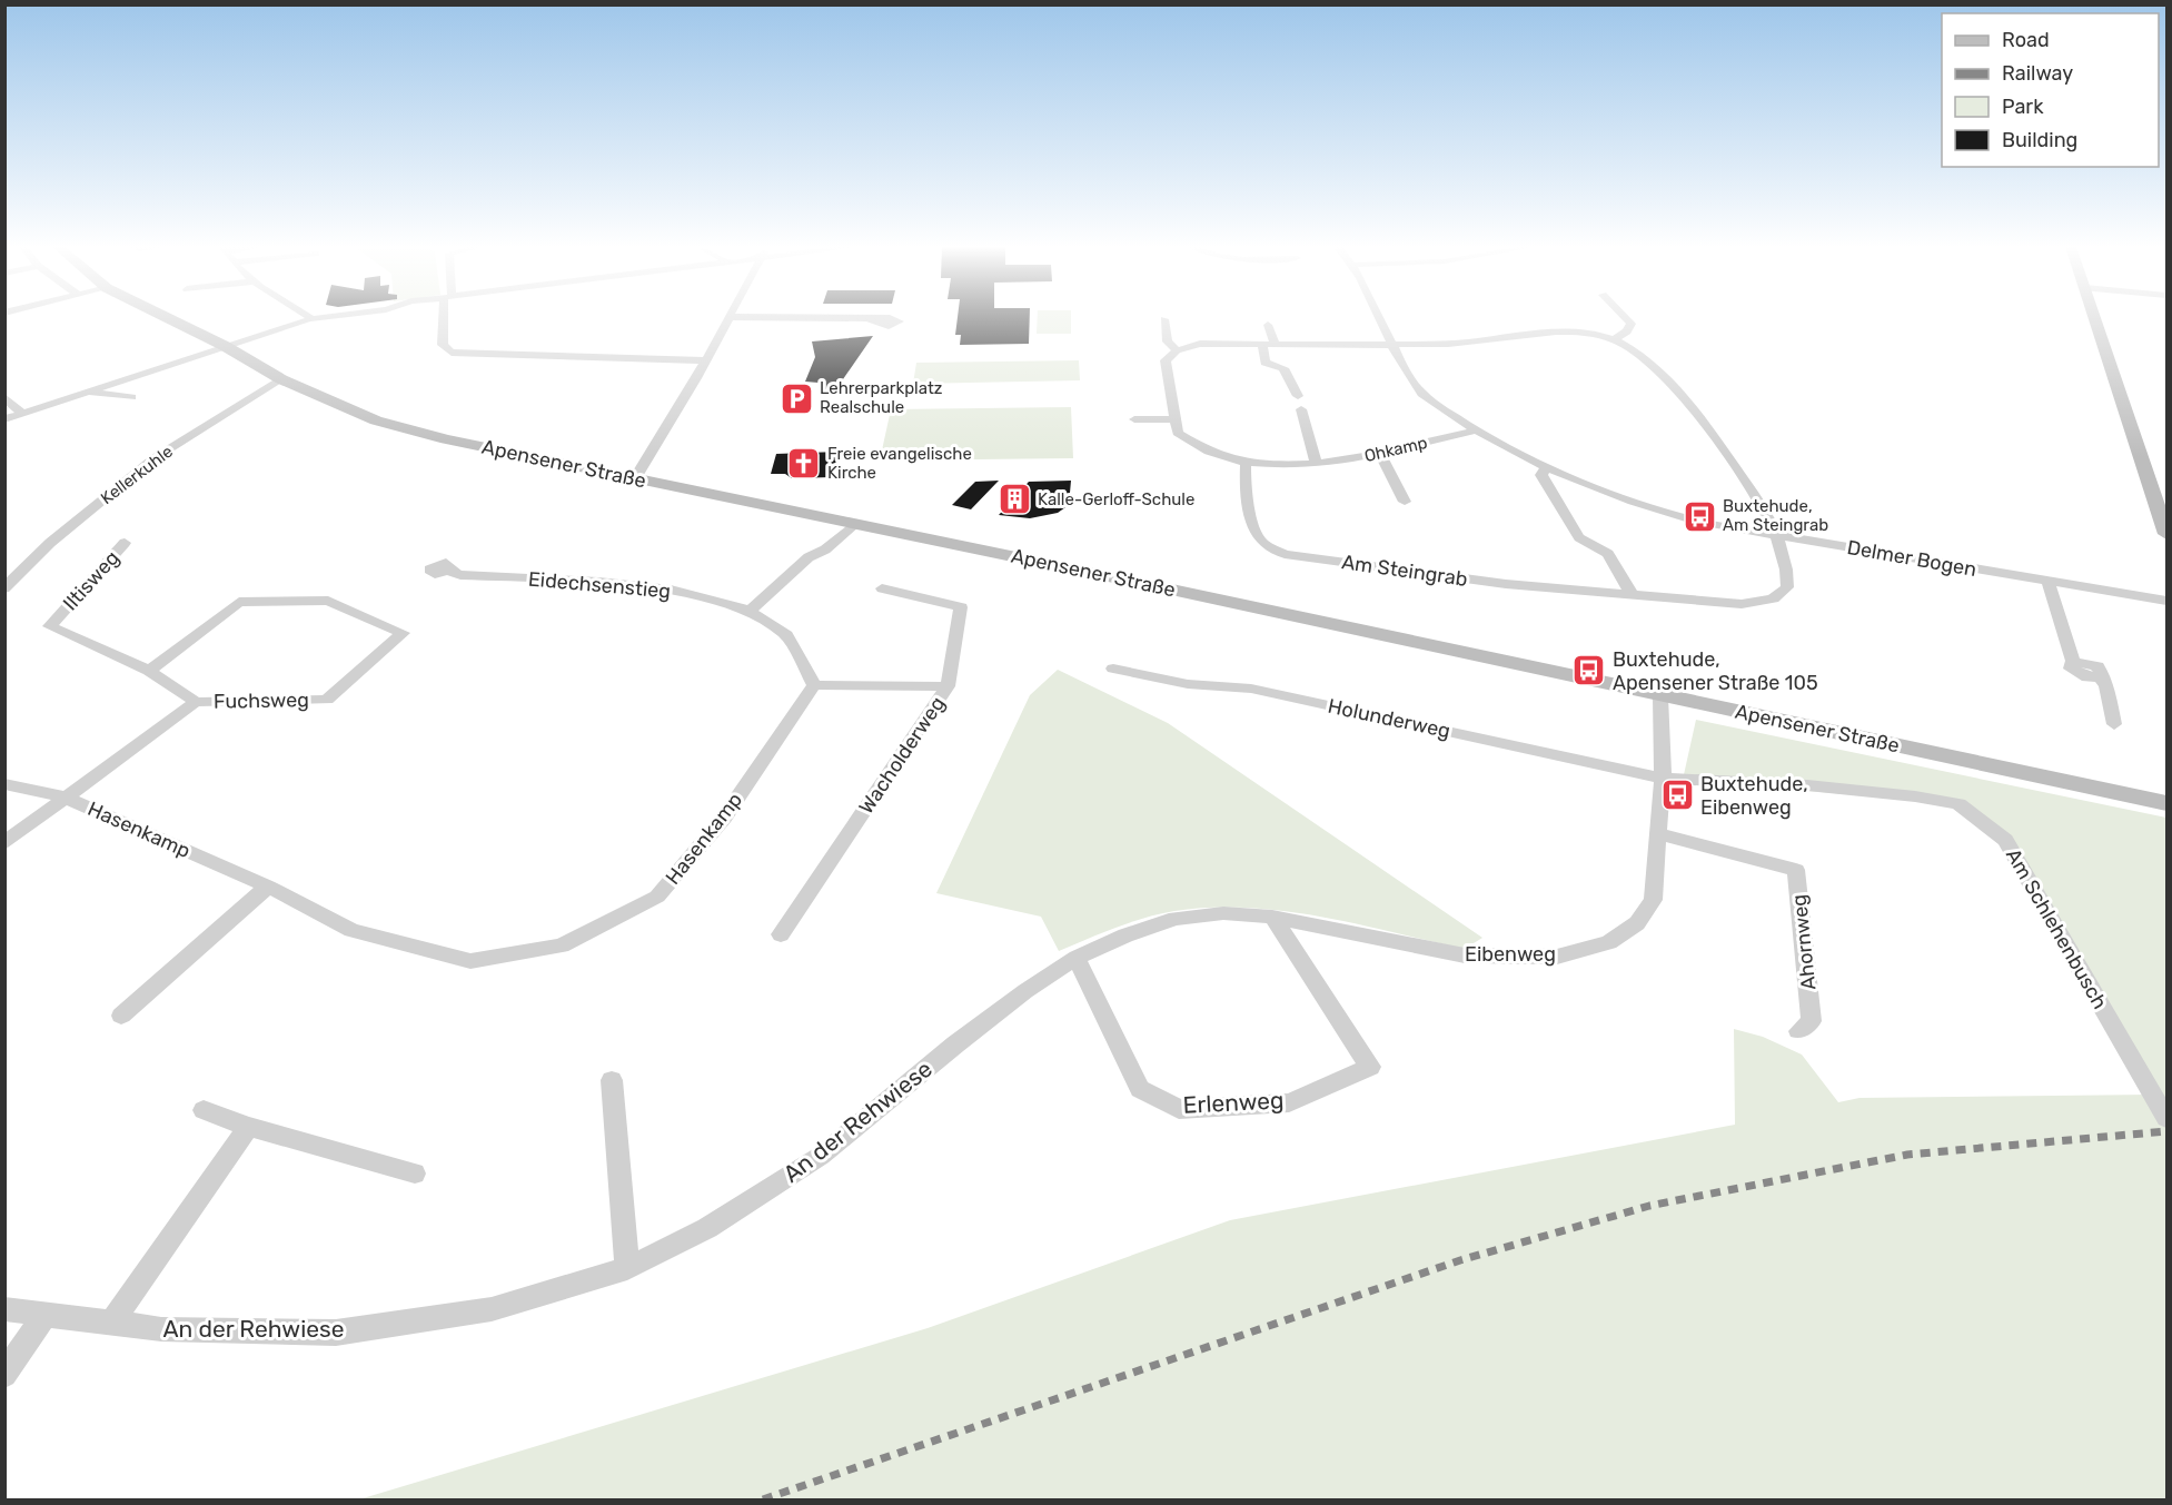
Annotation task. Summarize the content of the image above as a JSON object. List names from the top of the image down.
{
  "streets": {
    "main road": ["Apensener Straße"],
    "street": [
      "Ohkamp",
      "Kellerkuhle",
      "Delmer Bogen",
      "Am Steingrab",
      "Iltisweg",
      "Eidechsenstieg",
      "Fuchsweg",
      "Holunderweg",
      "Wacholderweg",
      "Hasenkamp",
      "Am Schlehenbusch",
      "Ahornweg",
      "Eibenweg",
      "Erlenweg",
      "An der Rehwiese"
    ]
  },
  "crossings": [
    ["Ohkamp", "Delmer Bogen"],
    ["Ohkamp", "Am Steingrab"],
    ["Apensener Straße", "Kellerkuhle"],
    ["Apensener Straße", "Eibenweg"],
    ["Delmer Bogen", "Am Steingrab"],
    ["Iltisweg", "Fuchsweg"],
    ["Fuchsweg", "Hasenkamp"],
    ["Holunderweg", "Am Schlehenbusch"],
    ["Holunderweg", "Eibenweg"],
    ["Wacholderweg", "Hasenkamp"],
    ["Am Schlehenbusch", "Eibenweg"],
    ["Ahornweg", "Eibenweg"],
    ["Eibenweg", "Erlenweg"],
    ["Eibenweg", "An der Rehwiese"],
    ["Erlenweg", "An der Rehwiese"]
  ],
  "places": {
    "parking": ["Lehrerparkplatz Realschule"],
    "church": ["Freie evangelische Kirche"],
    "building": ["Kalle-Gerloff-Schule"],
    "bus stop": ["Buxtehude, Am Steingrab", "Buxtehude, Apensener Straße 105", "Buxtehude, Eibenweg"]
  },
  "legend": [
    "Road",
    "Railway",
    "Park",
    "Building"
  ]
}
